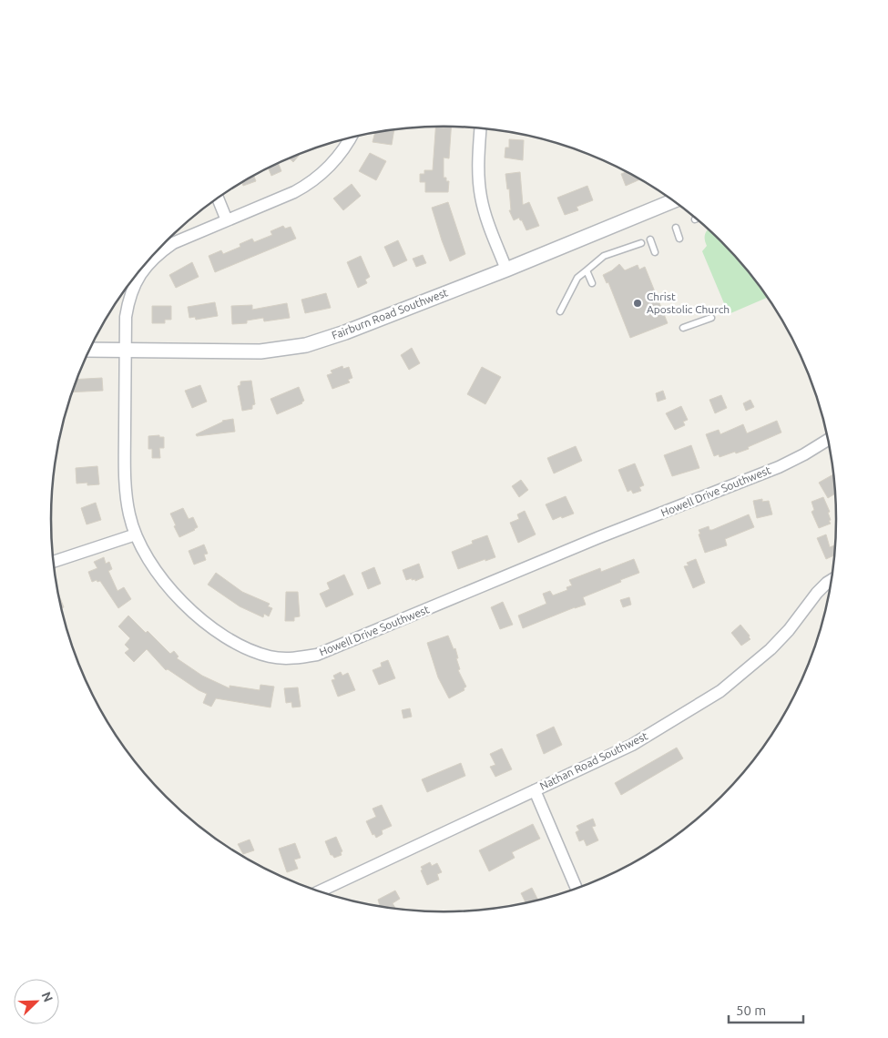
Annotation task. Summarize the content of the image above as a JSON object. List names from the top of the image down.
{
  "streets": {
    "street": ["Fairburn Road Southwest", "Howell Drive Southwest", "Nathan Road Southwest"]
  },
  "crossings": [
    ["Fairburn Road Southwest", "Howell Drive Southwest"]
  ],
  "places": ["Christ Apostolic Church"],
  "scale_bar": "50 m",
  "north": "top right"
}
